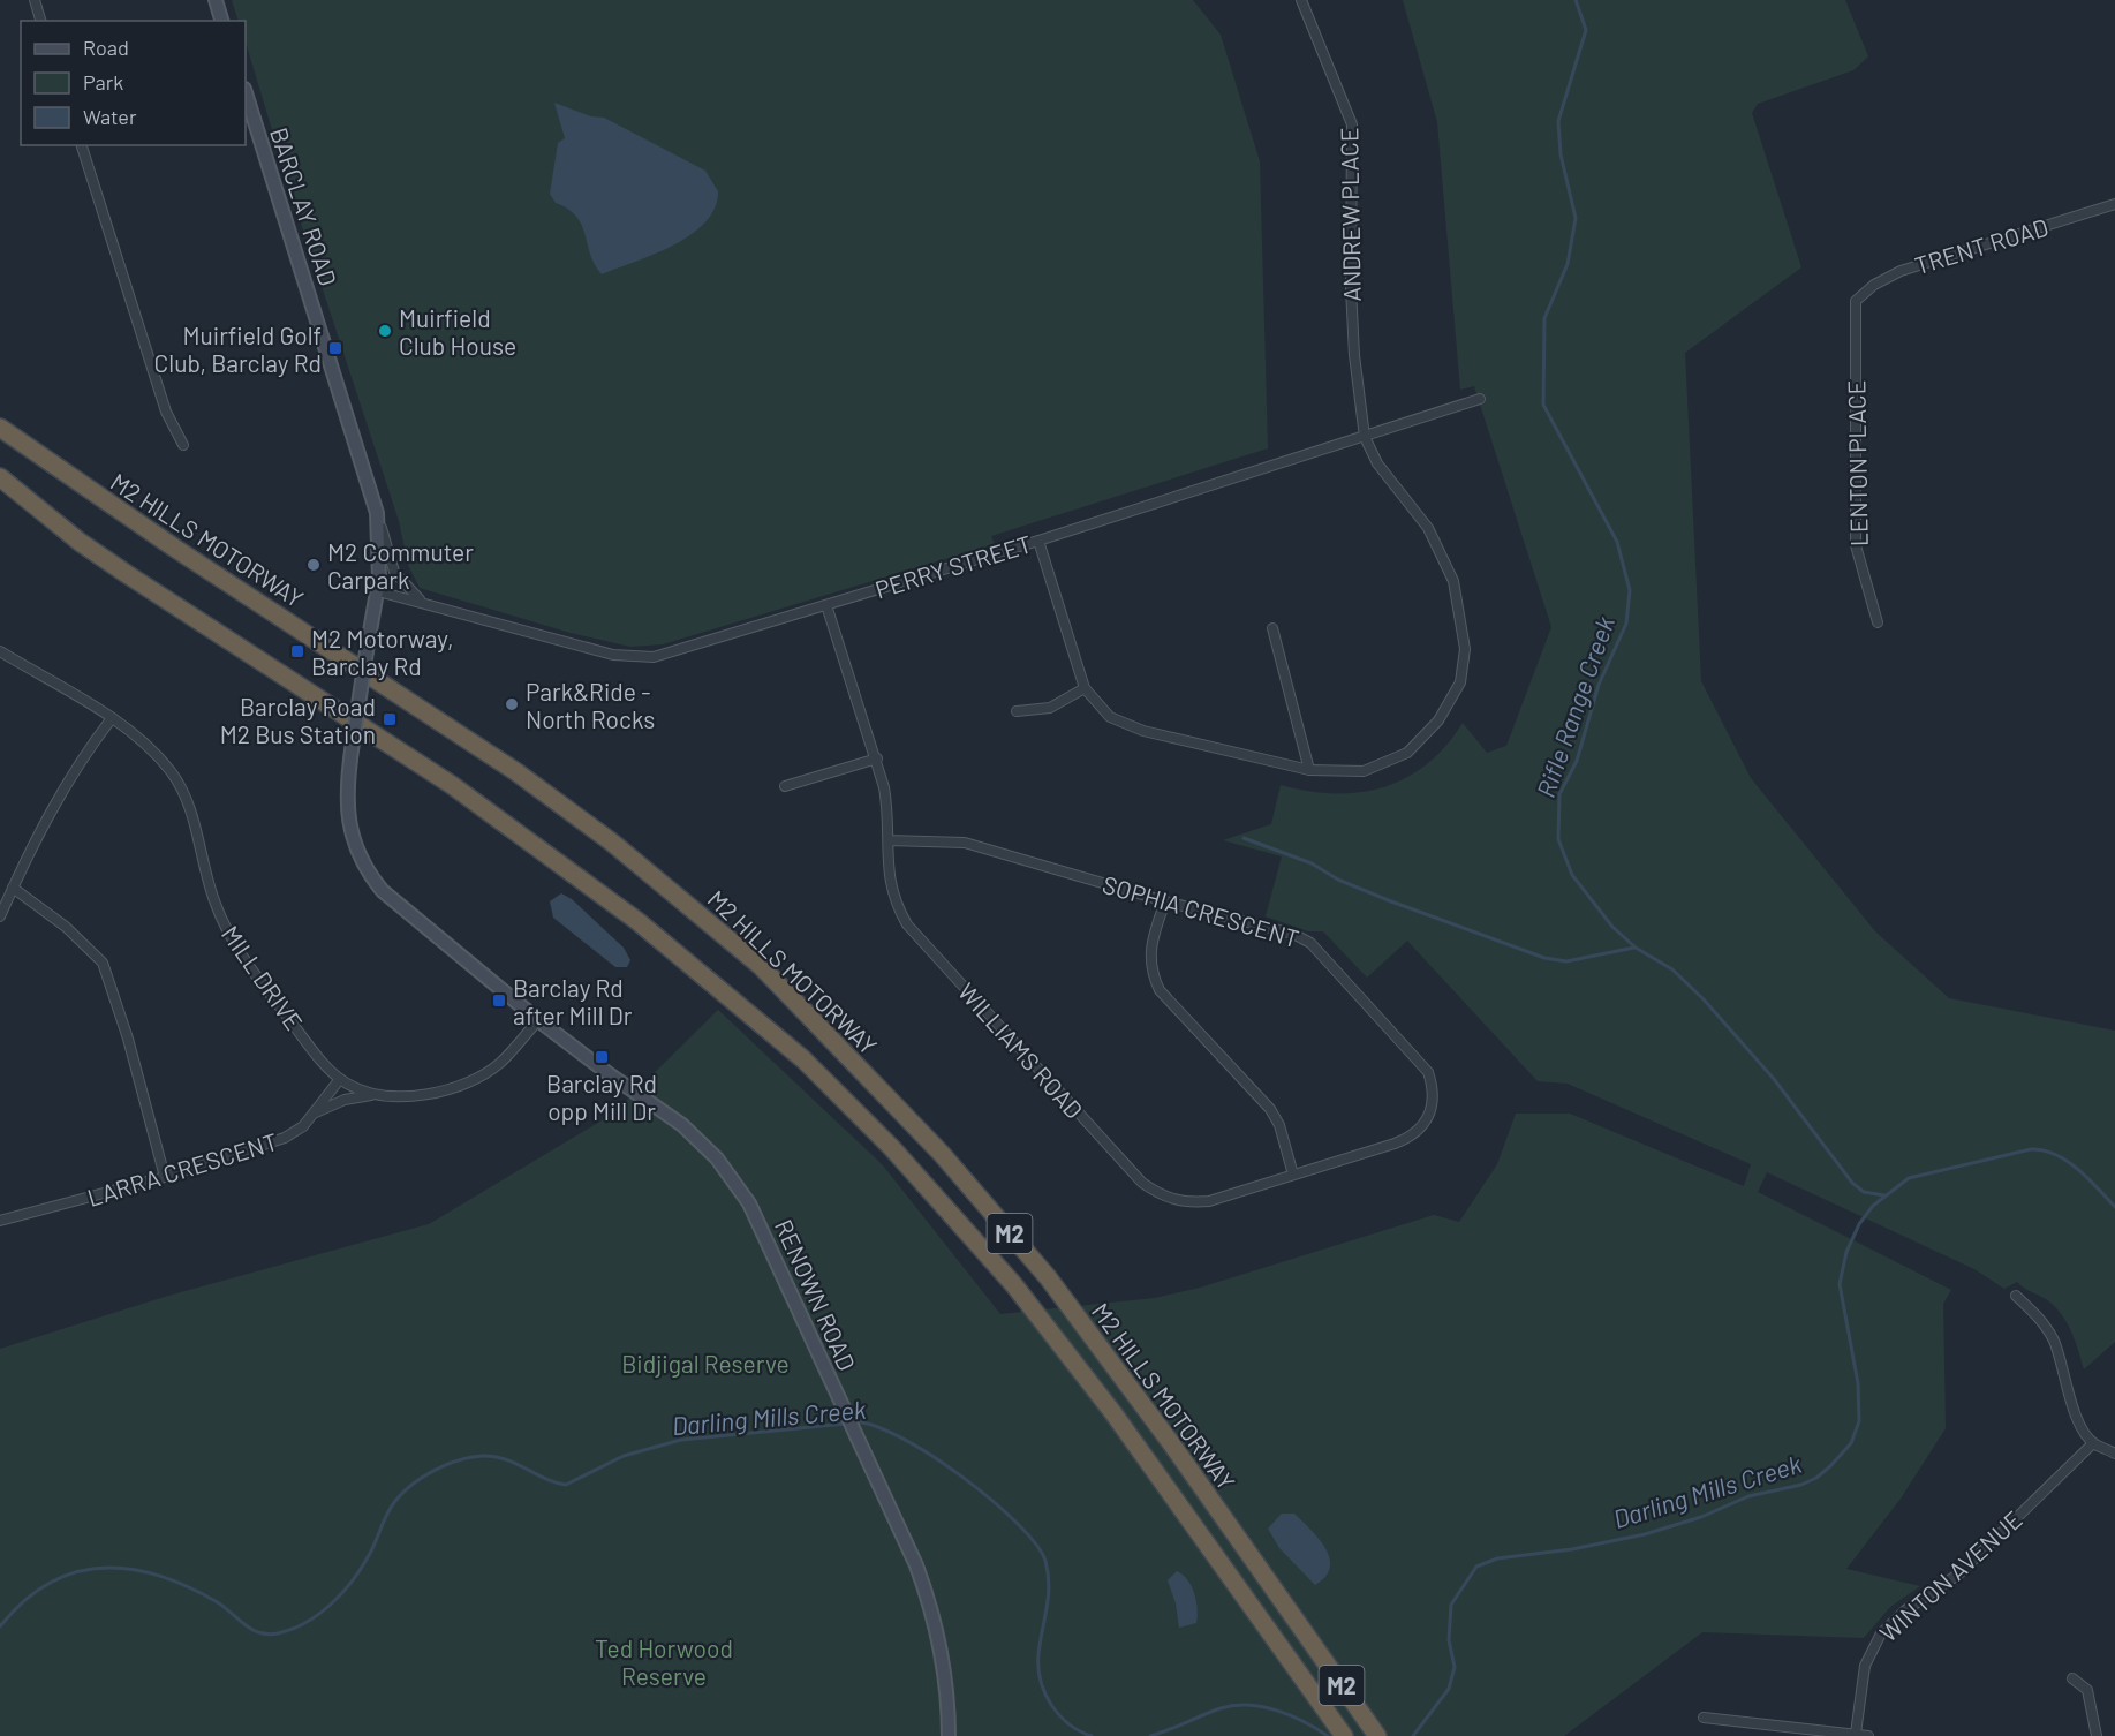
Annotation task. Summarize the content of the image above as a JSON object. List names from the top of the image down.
{
  "streets": {
    "highway": ["M2 HILLS MOTORWAY", "M2"],
    "main road": ["BARCLAY ROAD", "RENOWN ROAD"],
    "street": [
      "ANDREW PLACE",
      "TRENT ROAD",
      "LENTON PLACE",
      "PERRY STREET",
      "SOPHIA CRESCENT",
      "MILL DRIVE",
      "WILLIAMS ROAD",
      "LARRA CRESCENT",
      "WINTON AVENUE"
    ]
  },
  "crossings": [
    ["BARCLAY ROAD", "PERRY STREET"],
    ["BARCLAY ROAD", "MILL DRIVE"],
    ["BARCLAY ROAD", "RENOWN ROAD"],
    ["ANDREW PLACE", "PERRY STREET"],
    ["TRENT ROAD", "LENTON PLACE"],
    ["PERRY STREET", "WILLIAMS ROAD"],
    ["SOPHIA CRESCENT", "WILLIAMS ROAD"],
    ["MILL DRIVE", "LARRA CRESCENT"]
  ],
  "water": ["Rifle Range Creek", "Darling Mills Creek"],
  "parks": ["Bidjigal Reserve", "Ted Horwood Reserve"],
  "places": {
    "other": ["Muirfield Club House", "M2 Commuter Carpark", "Park&Ride - North Rocks"],
    "transit": [
      "Muirfield Golf Club, Barclay Rd",
      "M2 Motorway, Barclay Rd",
      "Barclay Road M2 Bus Station",
      "Barclay Rd after Mill Dr",
      "Barclay Rd opp Mill Dr"
    ]
  },
  "legend": ["Road", "Park", "Water"]
}
